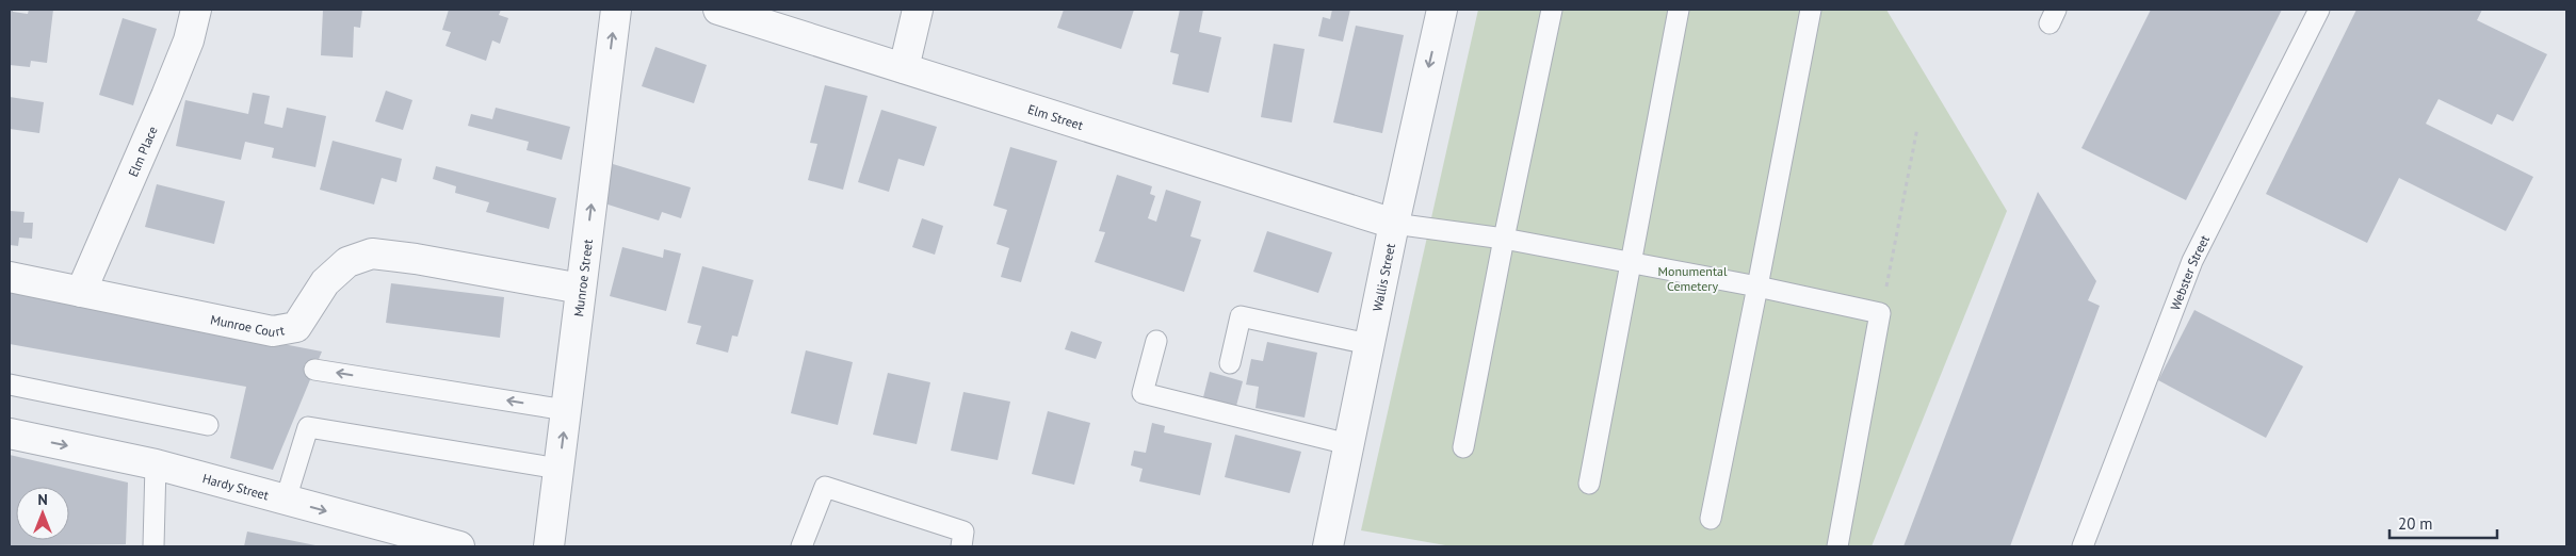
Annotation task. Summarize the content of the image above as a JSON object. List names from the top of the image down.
{
  "streets": {
    "street": [
      "Elm Street",
      "Elm Place",
      "Munroe Street",
      "Wallis Street",
      "Munroe Court",
      "Hardy Street"
    ],
    "lane": ["Webster Street"]
  },
  "crossings": [
    ["Elm Street", "Wallis Street"],
    ["Elm Place", "Munroe Court"],
    ["Munroe Street", "Munroe Court"]
  ],
  "one_way": ["Munroe Street", "Wallis Street", "Hardy Street"],
  "parks": ["Monumental Cemetery"],
  "scale_bar": "20 m",
  "north": "top"
}
